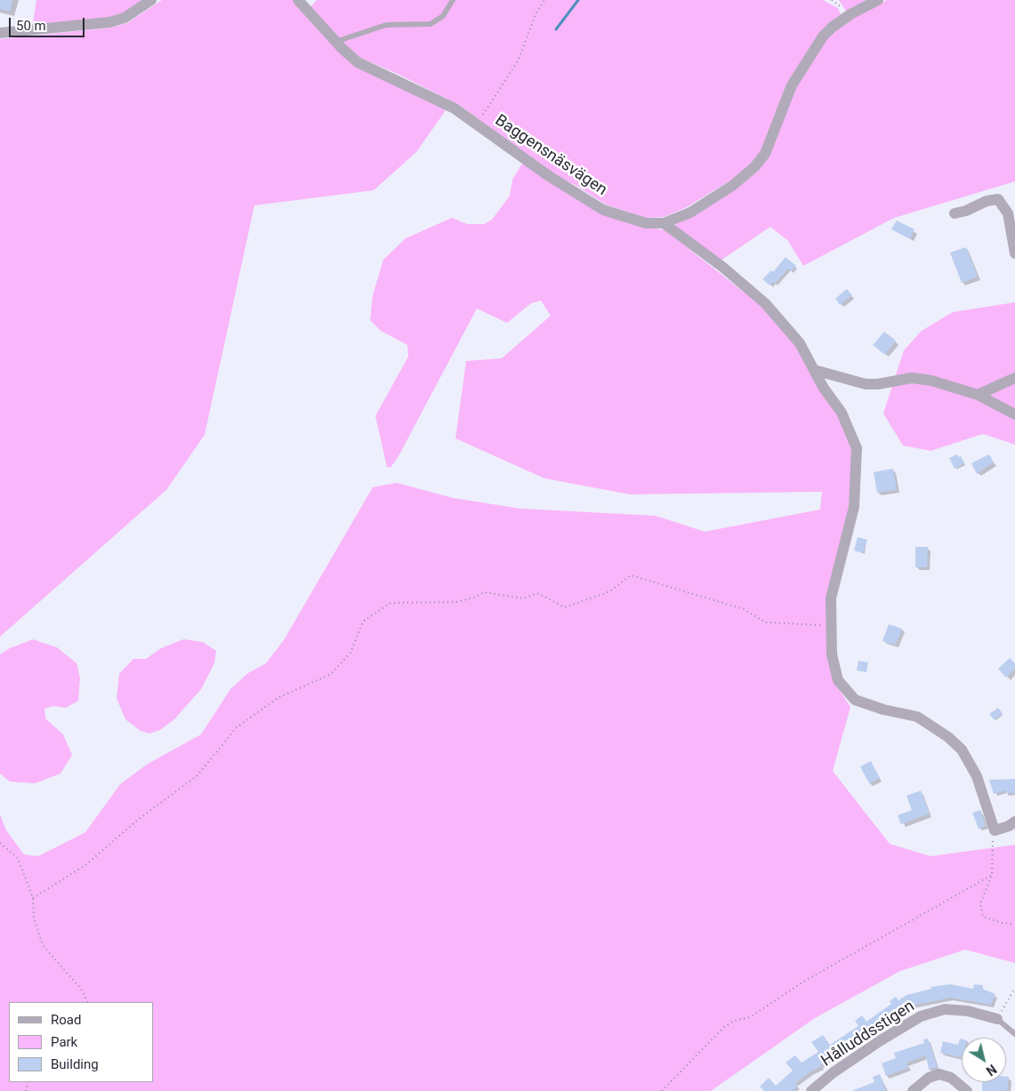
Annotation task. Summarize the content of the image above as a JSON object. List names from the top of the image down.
{
  "streets": {
    "street": ["Baggensnäsvägen", "Hålluddsstigen"]
  },
  "legend": ["Road", "Park", "Building"],
  "scale_bar": "50 m",
  "north": "bottom right"
}
